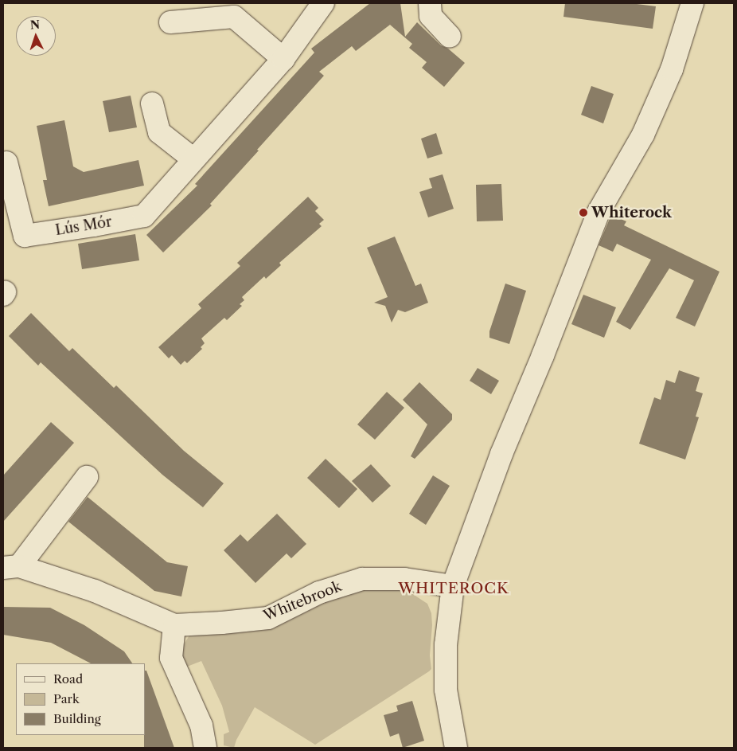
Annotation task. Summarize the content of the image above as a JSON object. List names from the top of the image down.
{
  "streets": {
    "street": ["Lús Mór", "Whitebrook"]
  },
  "districts": ["WHITEROCK"],
  "places": ["Whiterock"],
  "legend": ["Road", "Park", "Building"],
  "north": "top"
}
